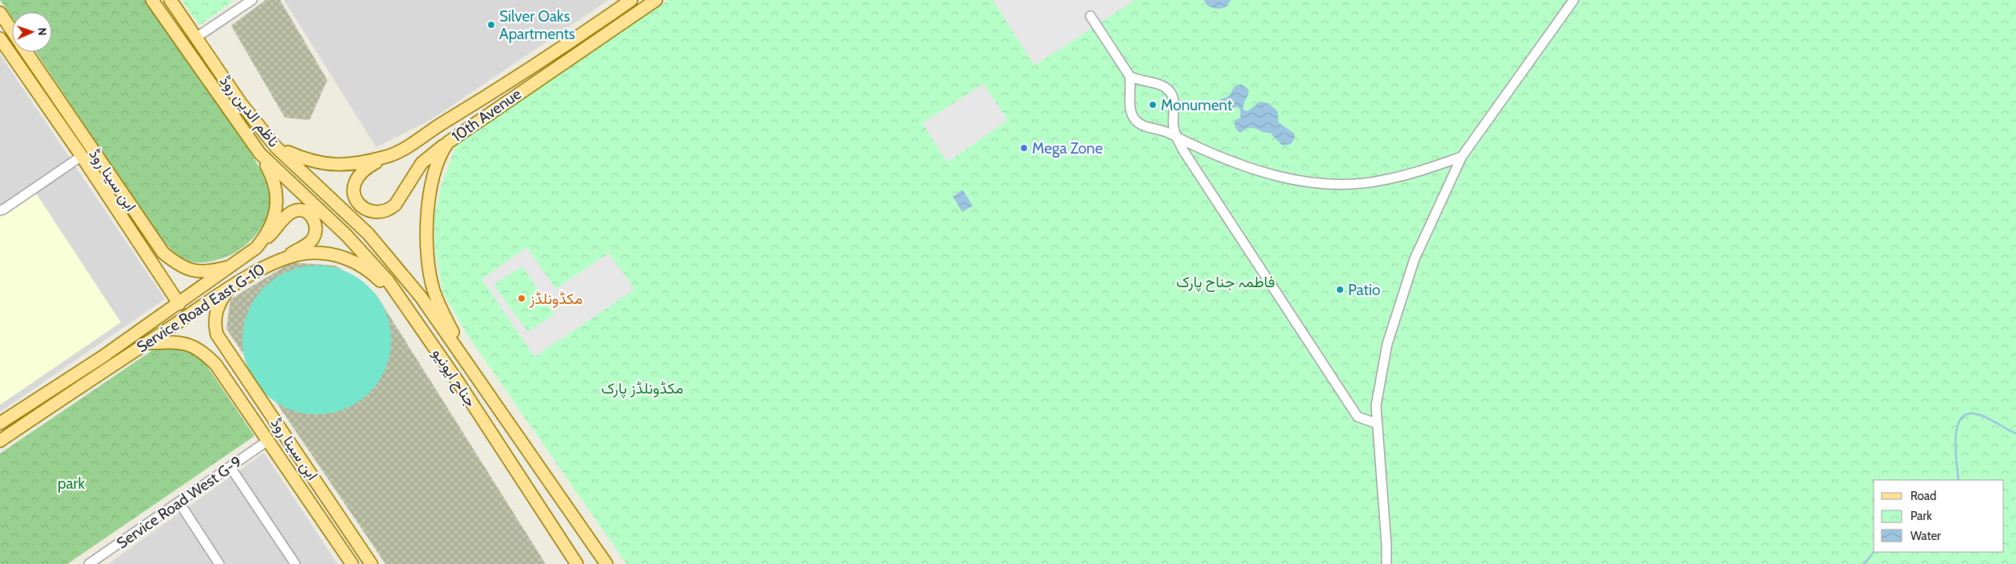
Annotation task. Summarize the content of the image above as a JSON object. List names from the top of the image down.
{
  "streets": {
    "main road": [
      "ناظم الدین روڈ",
      "10th Avenue",
      "ابن سینا روڈ",
      "Service Road East G-10",
      "جناح ایونیو"
    ],
    "street": ["Service Road West G-9"]
  },
  "crossings": [
    ["ناظم الدین روڈ", "10th Avenue"],
    ["ناظم الدین روڈ", "Service Road East G-10"],
    ["ناظم الدین روڈ", "جناح ایونیو"],
    ["10th Avenue", "جناح ایونیو"],
    ["ابن سینا روڈ", "Service Road East G-10"],
    ["ابن سینا روڈ", "Service Road West G-9"],
    ["Service Road East G-10", "جناح ایونیو"]
  ],
  "parks": ["فاطمہ جناح پارک", "مکڈونلڈز پارک", "park"],
  "places": [
    "Silver Oaks Apartments",
    "Monument",
    "Mega Zone",
    "Patio",
    "مکڈونلڈز"
  ],
  "legend": ["Road", "Park", "Water"],
  "north": "right"
}
